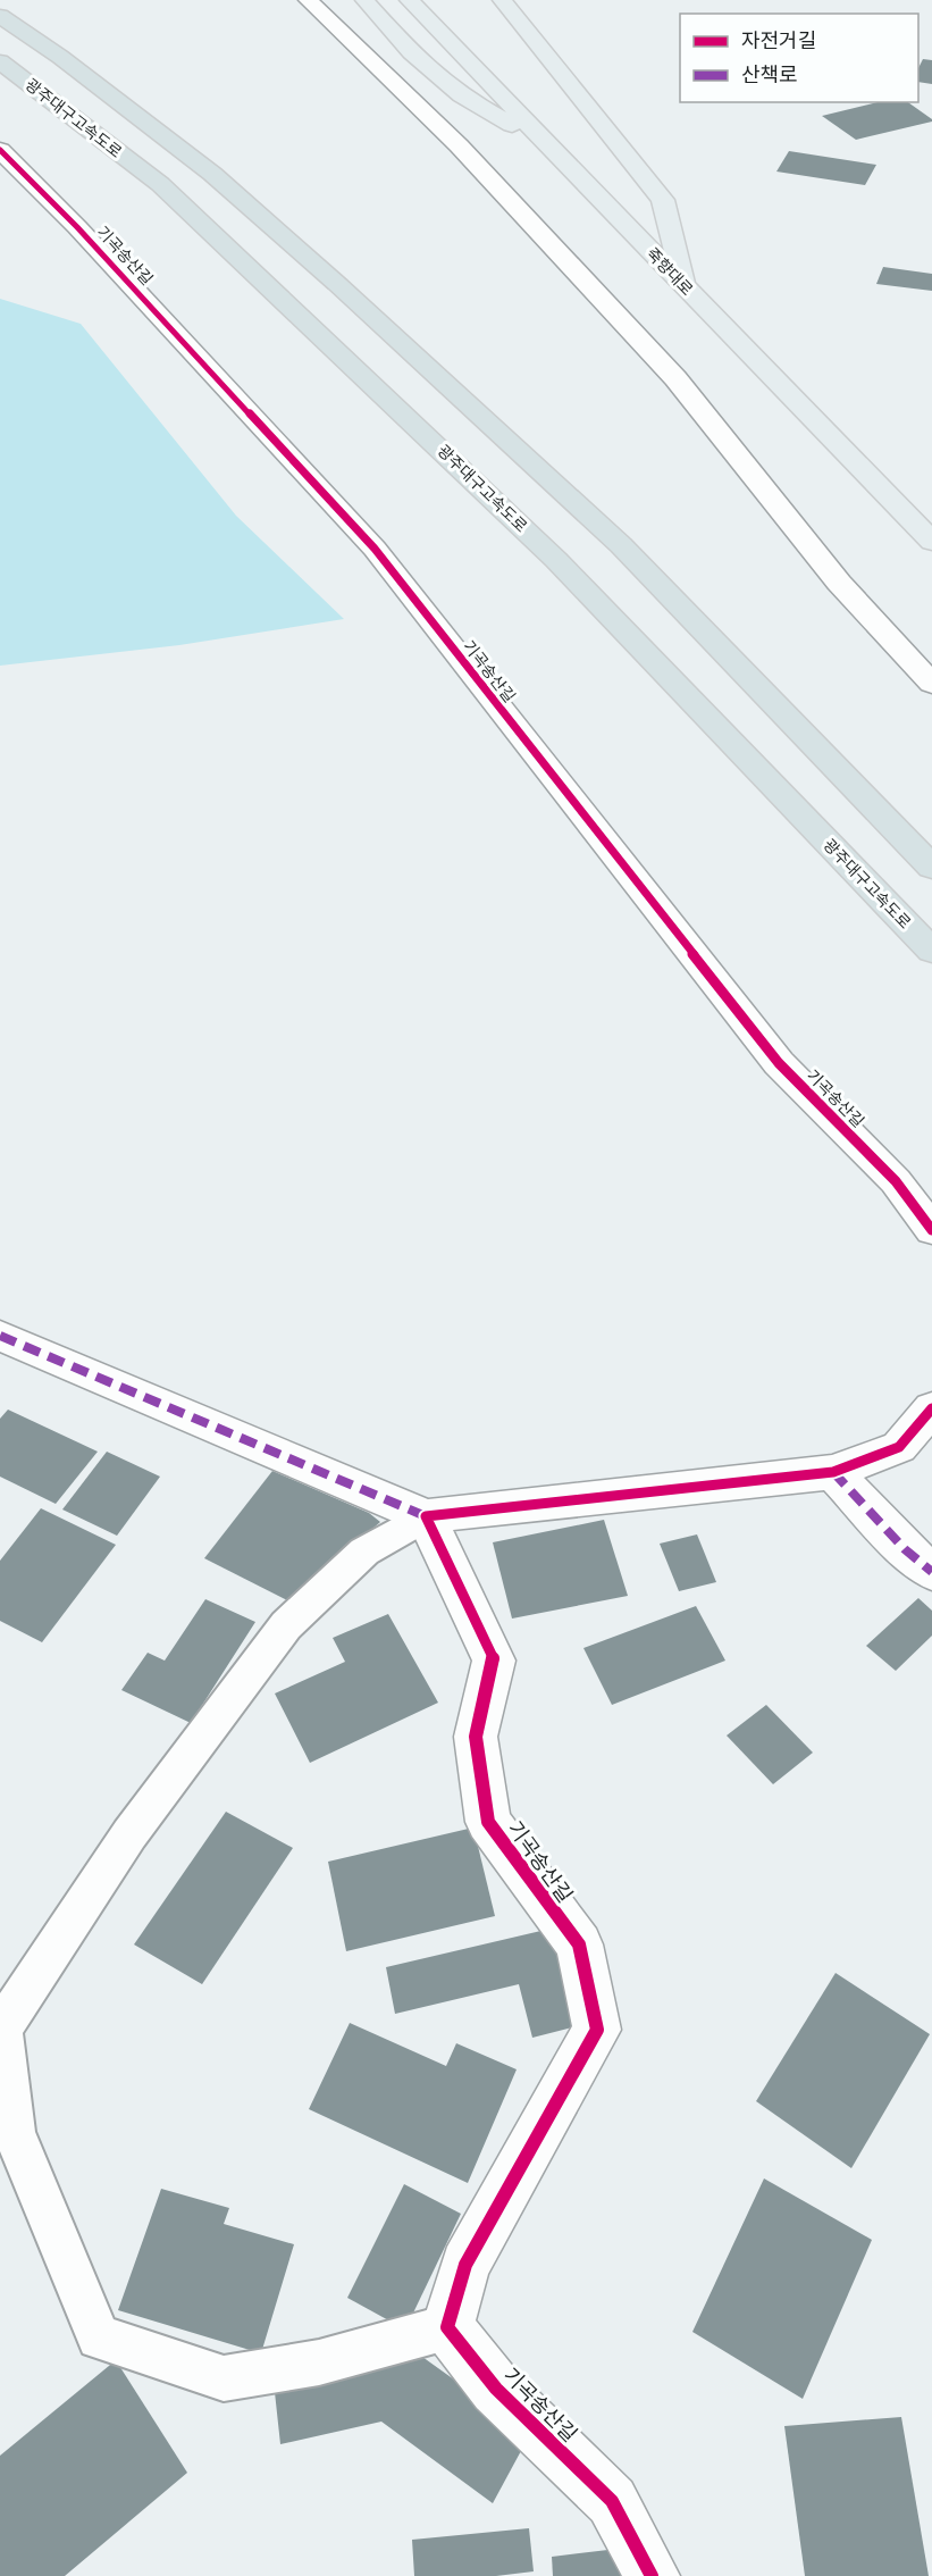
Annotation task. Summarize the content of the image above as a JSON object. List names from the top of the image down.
{
  "streets": {
    "highway": ["광주대구고속도로"],
    "main road": ["죽향대로"],
    "street": ["기곡송산길"]
  },
  "legend": ["자전거길", "산책로"]
}
